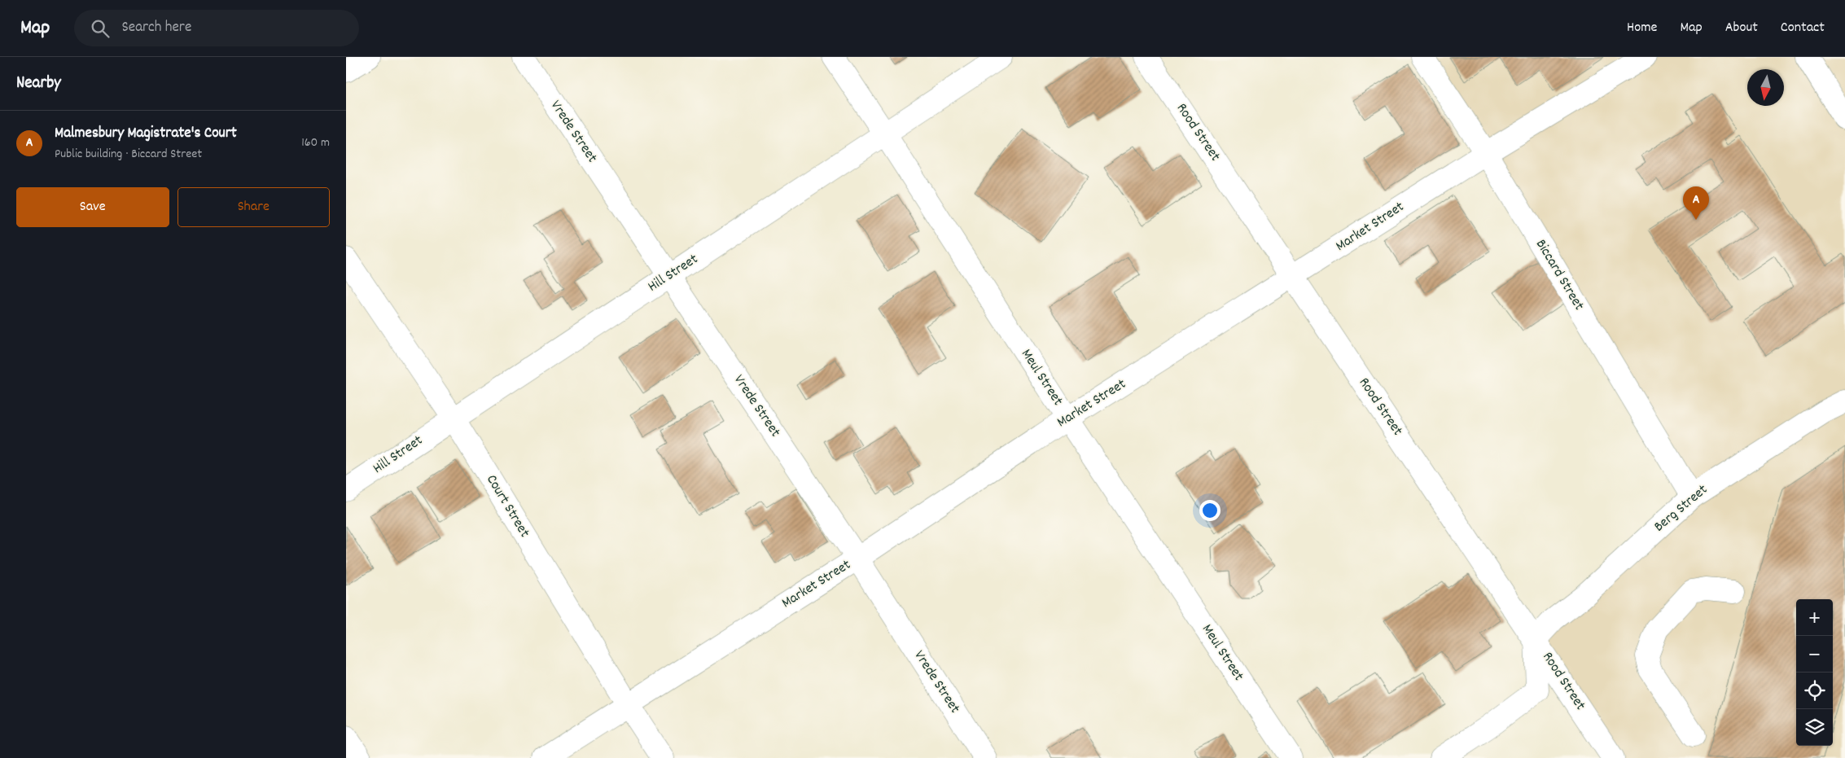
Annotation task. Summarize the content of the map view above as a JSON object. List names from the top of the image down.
{
  "streets": {
    "street": [
      "Vrede Street",
      "Rood Street",
      "Market Street",
      "Hill Street",
      "Biccard Street",
      "Meul Street",
      "Court Street",
      "Berg Street"
    ]
  },
  "crossings": [
    ["Vrede Street", "Market Street"],
    ["Vrede Street", "Hill Street"],
    ["Rood Street", "Market Street"],
    ["Rood Street", "Berg Street"],
    ["Market Street", "Biccard Street"],
    ["Market Street", "Meul Street"],
    ["Market Street", "Court Street"],
    ["Hill Street", "Meul Street"],
    ["Hill Street", "Court Street"],
    ["Biccard Street", "Berg Street"]
  ],
  "north": "bottom",
  "page": {
    "header": "Map",
    "search": "Search here",
    "nav": [
      "Home",
      "Map",
      "About",
      "Contact"
    ],
    "heading": "Nearby",
    "list": [
      {
        "mark": "A",
        "name": "Malmesbury Magistrate's Court",
        "note": "Public building · Biccard Street",
        "value": "160 m"
      }
    ],
    "buttons": ["Save", "Share"],
    "pins": "A",
    "map_buttons": ["+", "−"]
  }
}
